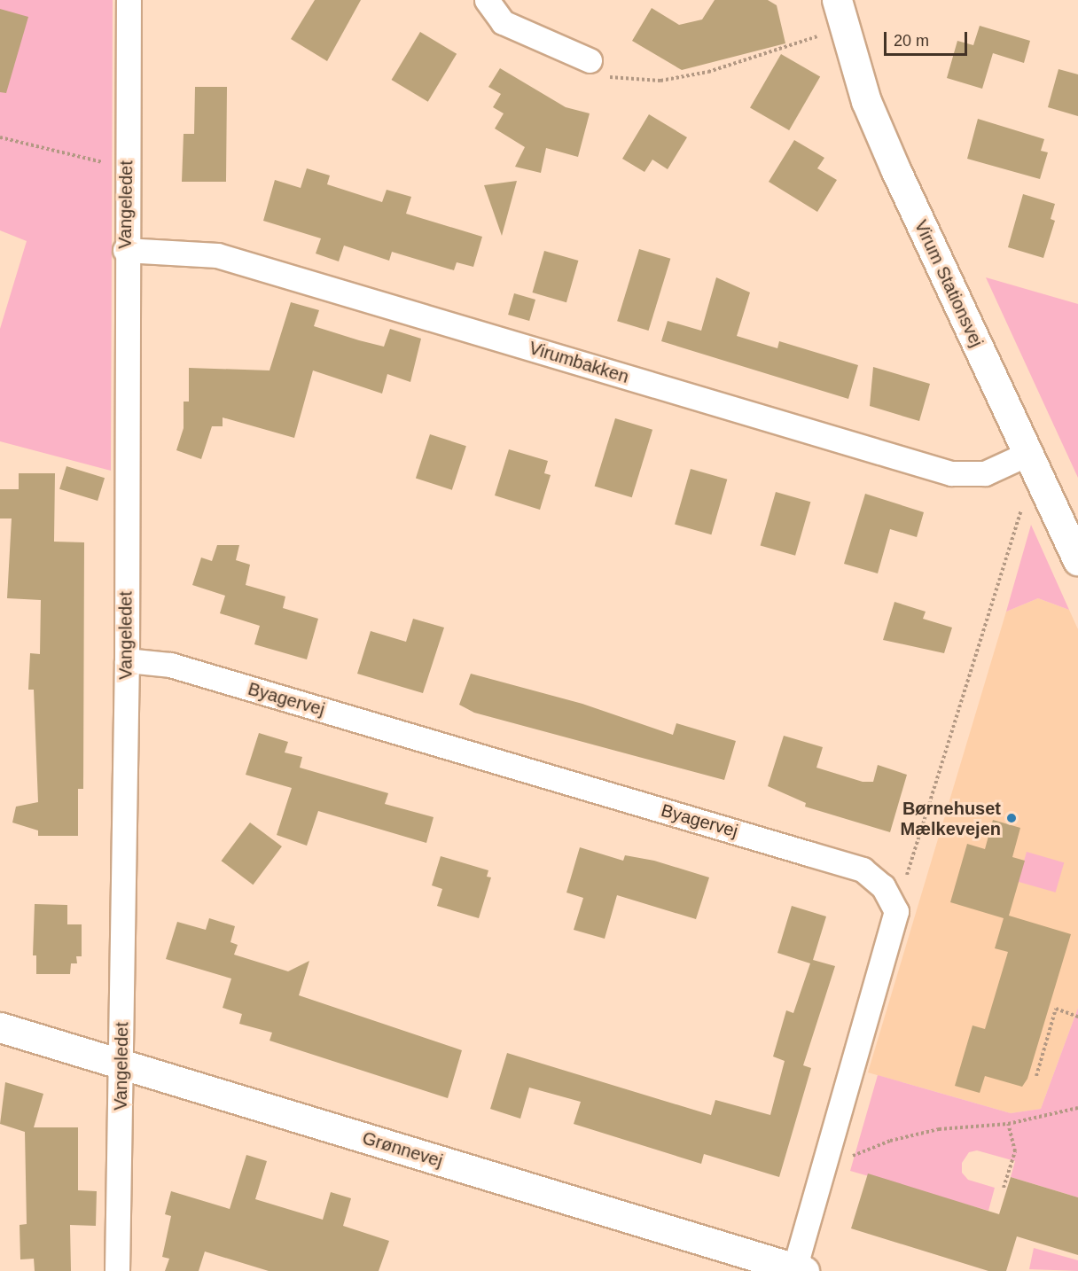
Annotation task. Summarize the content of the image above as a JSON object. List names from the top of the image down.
{
  "streets": {
    "street": [
      "Vangeledet",
      "Virum Stationsvej",
      "Virumbakken",
      "Byagervej",
      "Grønnevej"
    ]
  },
  "crossings": [
    ["Vangeledet", "Virumbakken"],
    ["Vangeledet", "Byagervej"],
    ["Vangeledet", "Grønnevej"],
    ["Virum Stationsvej", "Virumbakken"]
  ],
  "places": ["Børnehuset Mælkevejen"],
  "scale_bar": "20 m"
}
